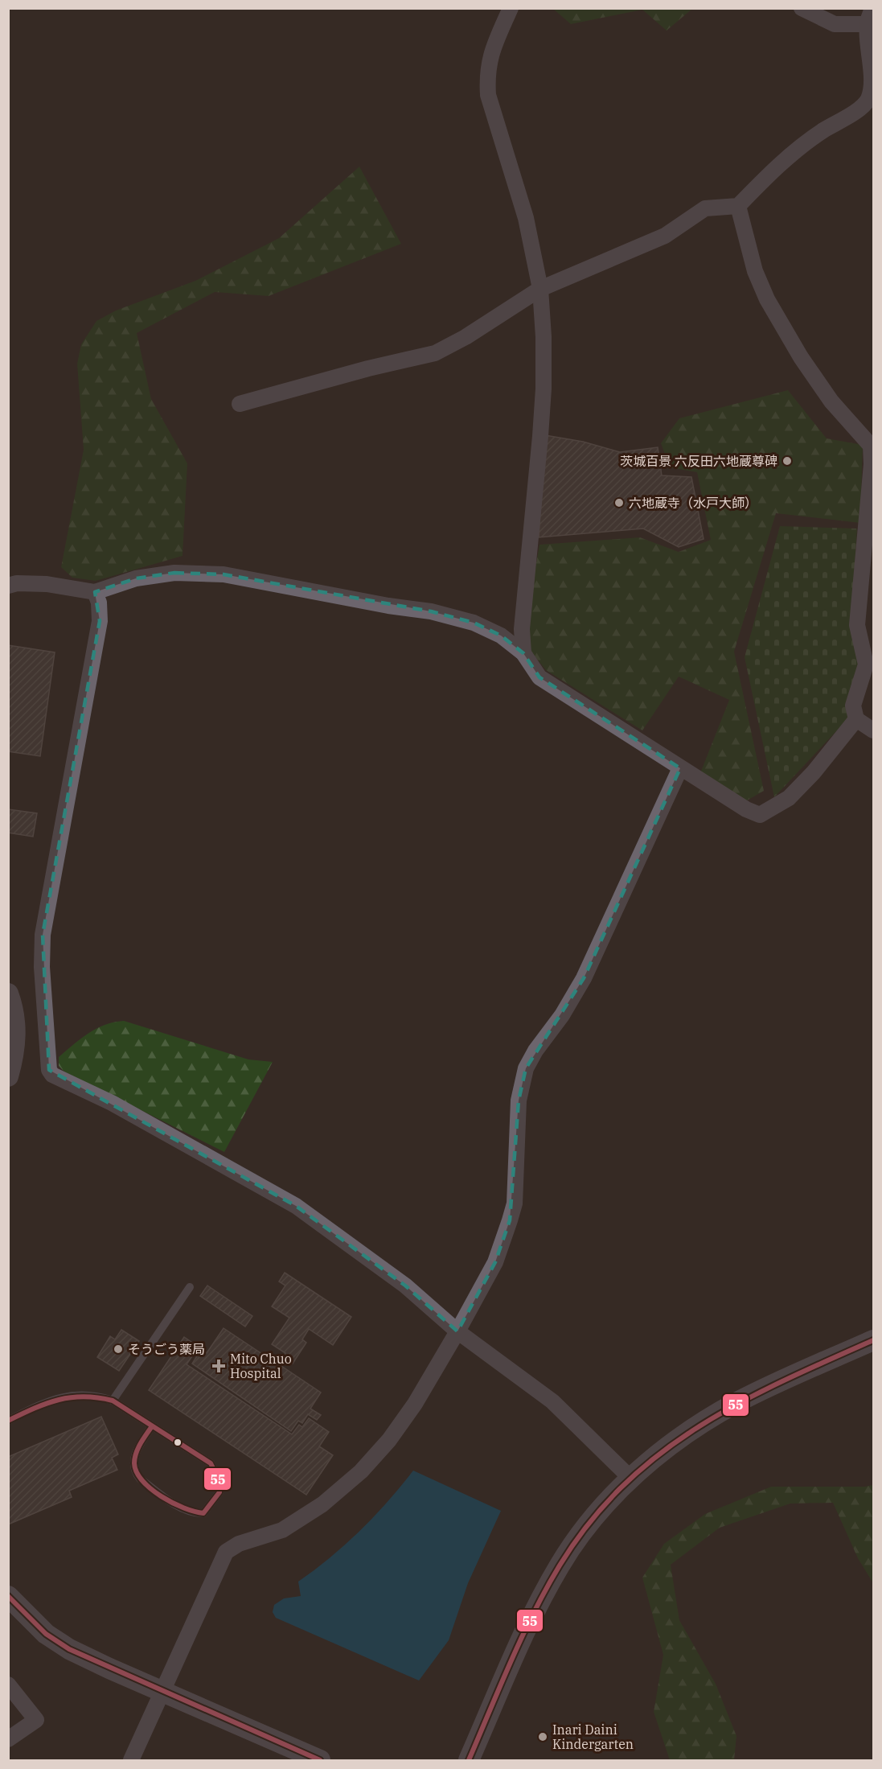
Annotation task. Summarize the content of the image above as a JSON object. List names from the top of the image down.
{
  "places": {
    "other": [
      "茨城百景 六反田六地蔵尊碑",
      "六地蔵寺（水戸大師）",
      "そうごう薬局",
      "Inari Daini Kindergarten"
    ],
    "health": ["Mito Chuo Hospital"]
  },
  "lines": ["transit line 55"]
}
